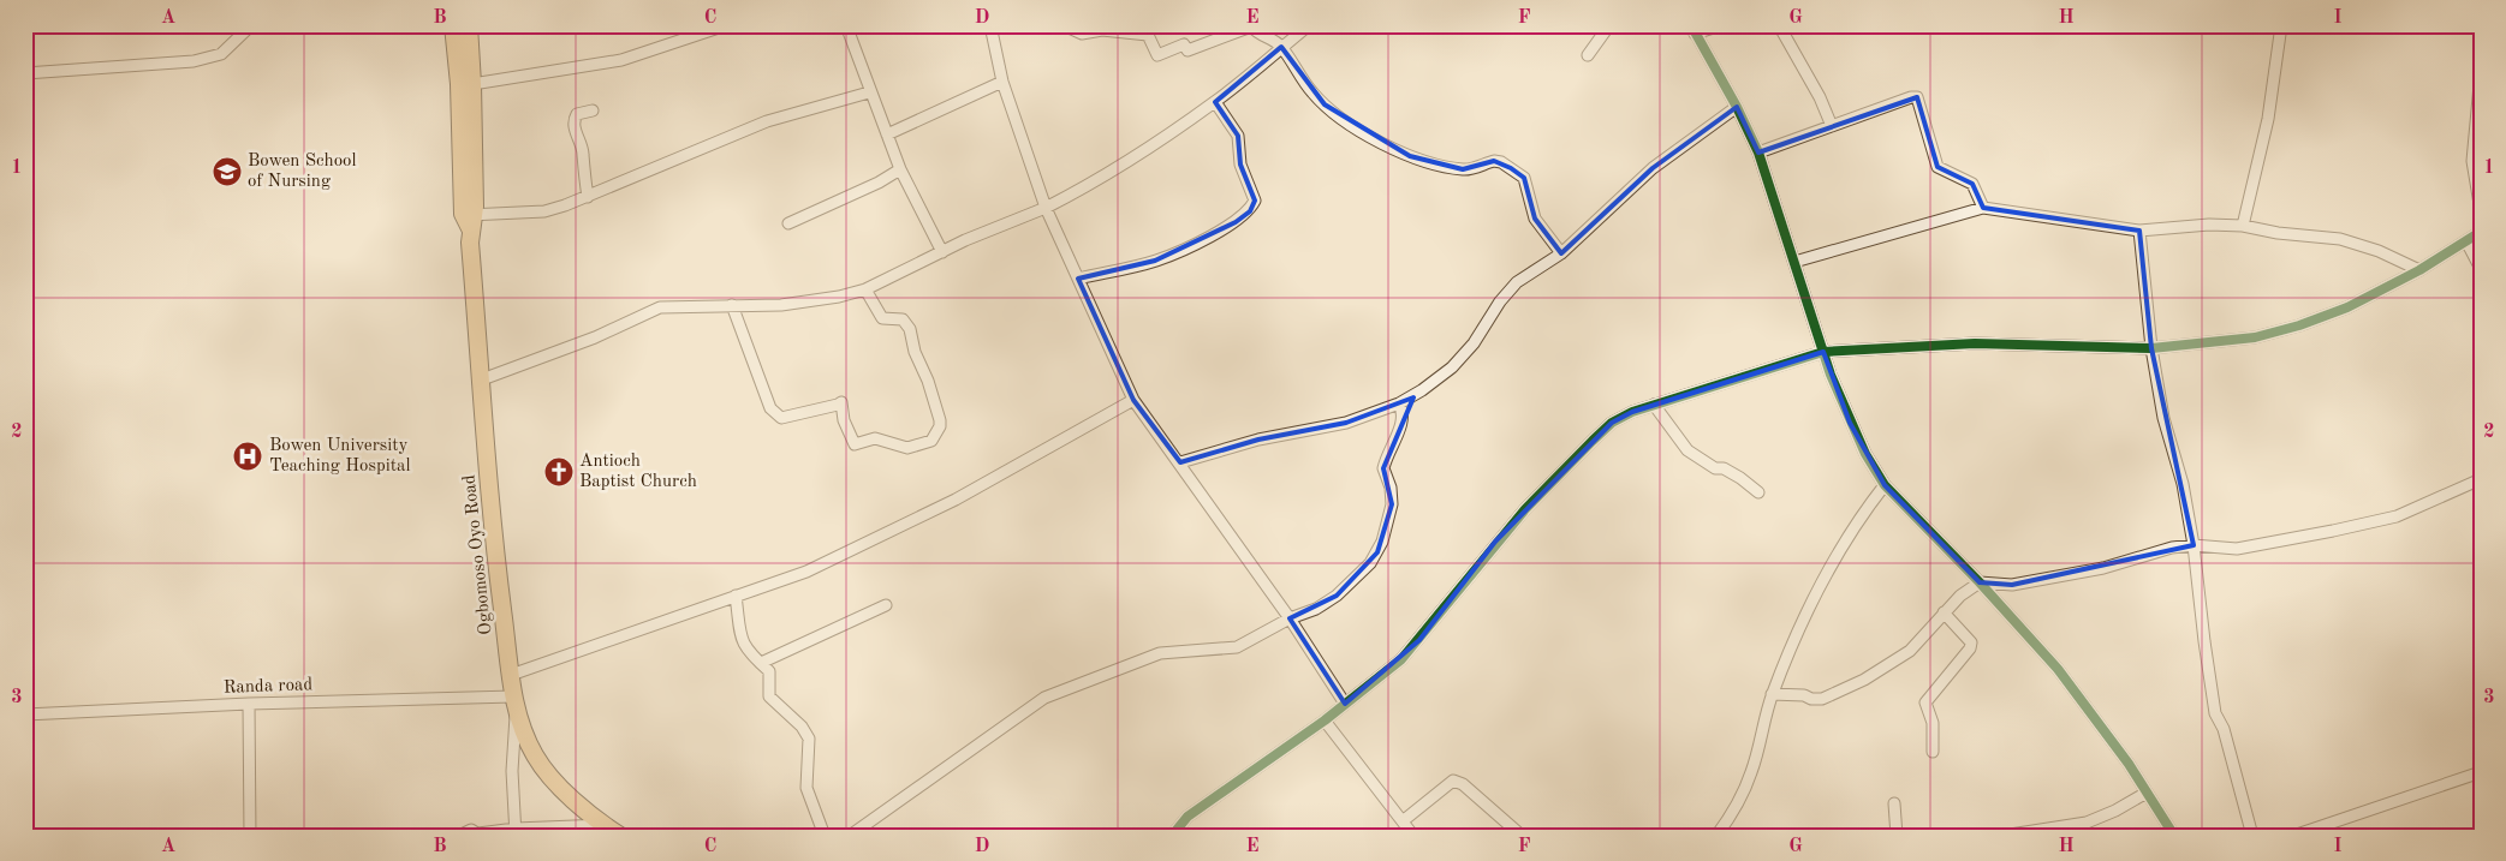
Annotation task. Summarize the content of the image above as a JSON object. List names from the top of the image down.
{
  "streets": {
    "highway": ["Ogbomoso Oyo Road"],
    "street": ["Randa road"]
  },
  "crossings": [
    ["Ogbomoso Oyo Road", "Randa road"]
  ],
  "places": {
    "school or university": ["Bowen School of Nursing"],
    "hospital": ["Bowen University Teaching Hospital"],
    "church": ["Antioch Baptist Church"]
  },
  "grid": {
    "columns": [
      "A",
      "B",
      "C",
      "D",
      "E",
      "F",
      "G",
      "H",
      "I"
    ],
    "rows": ["1", "2", "3"]
  }
}
